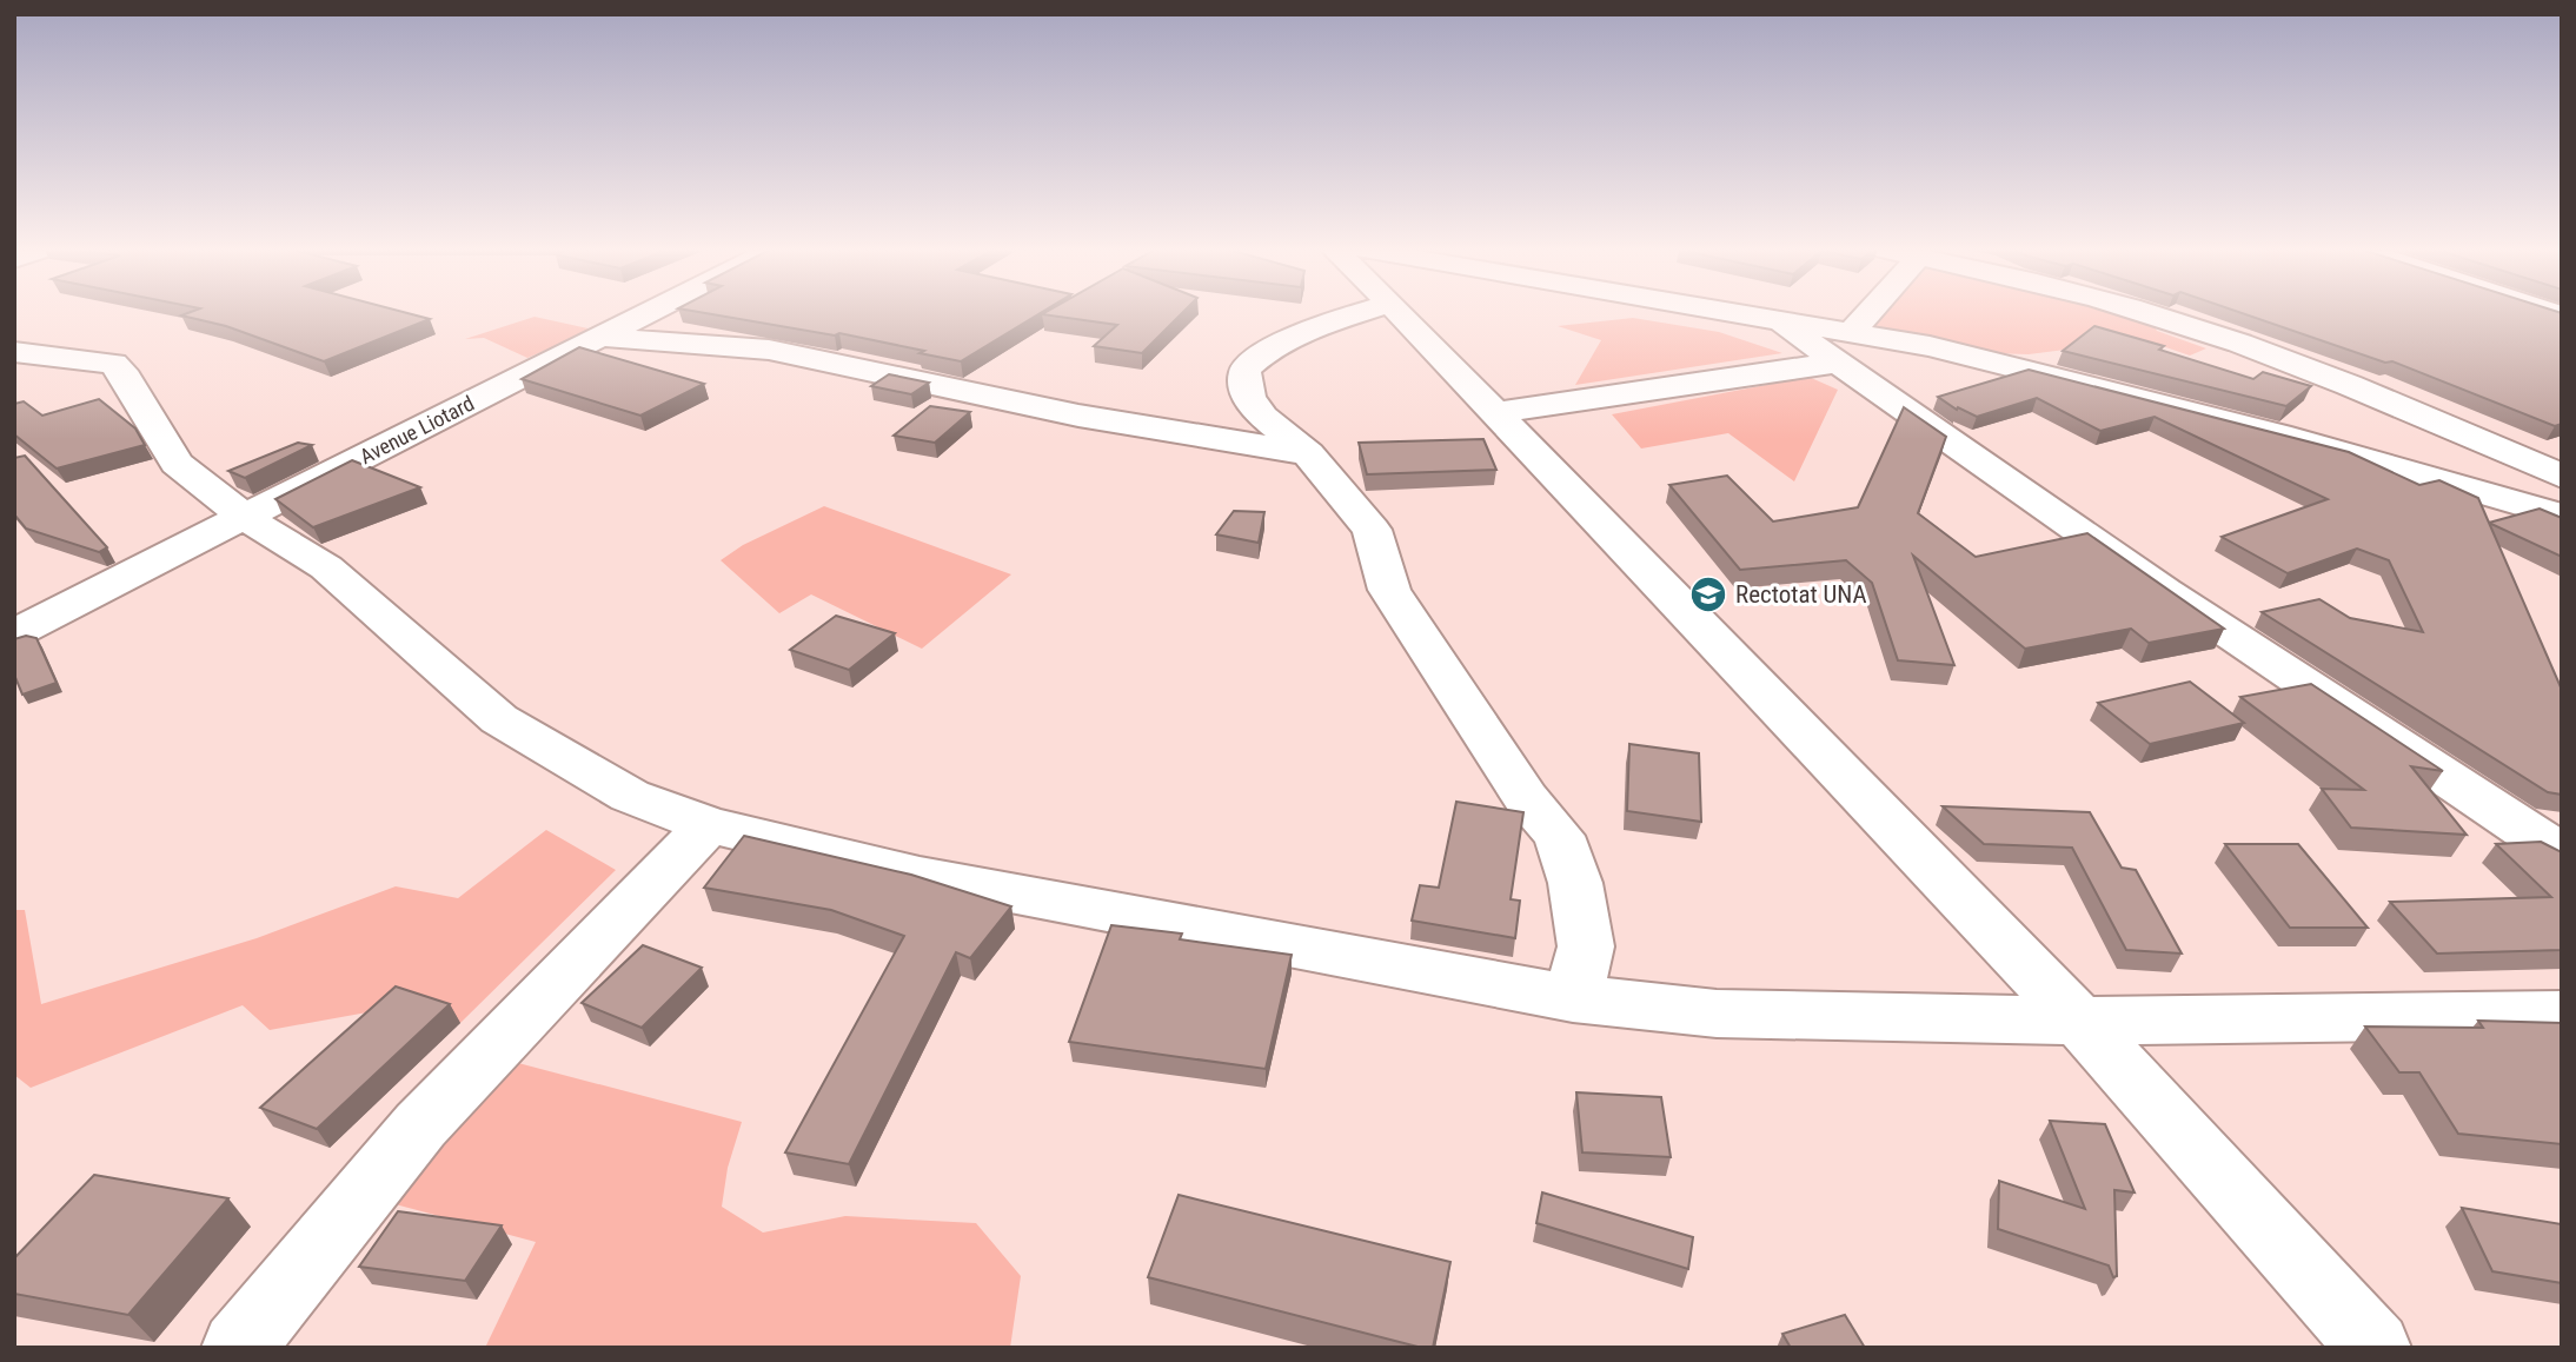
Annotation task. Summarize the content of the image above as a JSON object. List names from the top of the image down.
{
  "streets": {
    "street": ["Avenue Liotard"]
  },
  "places": {
    "school or university": ["Rectotat UNA"]
  }
}
